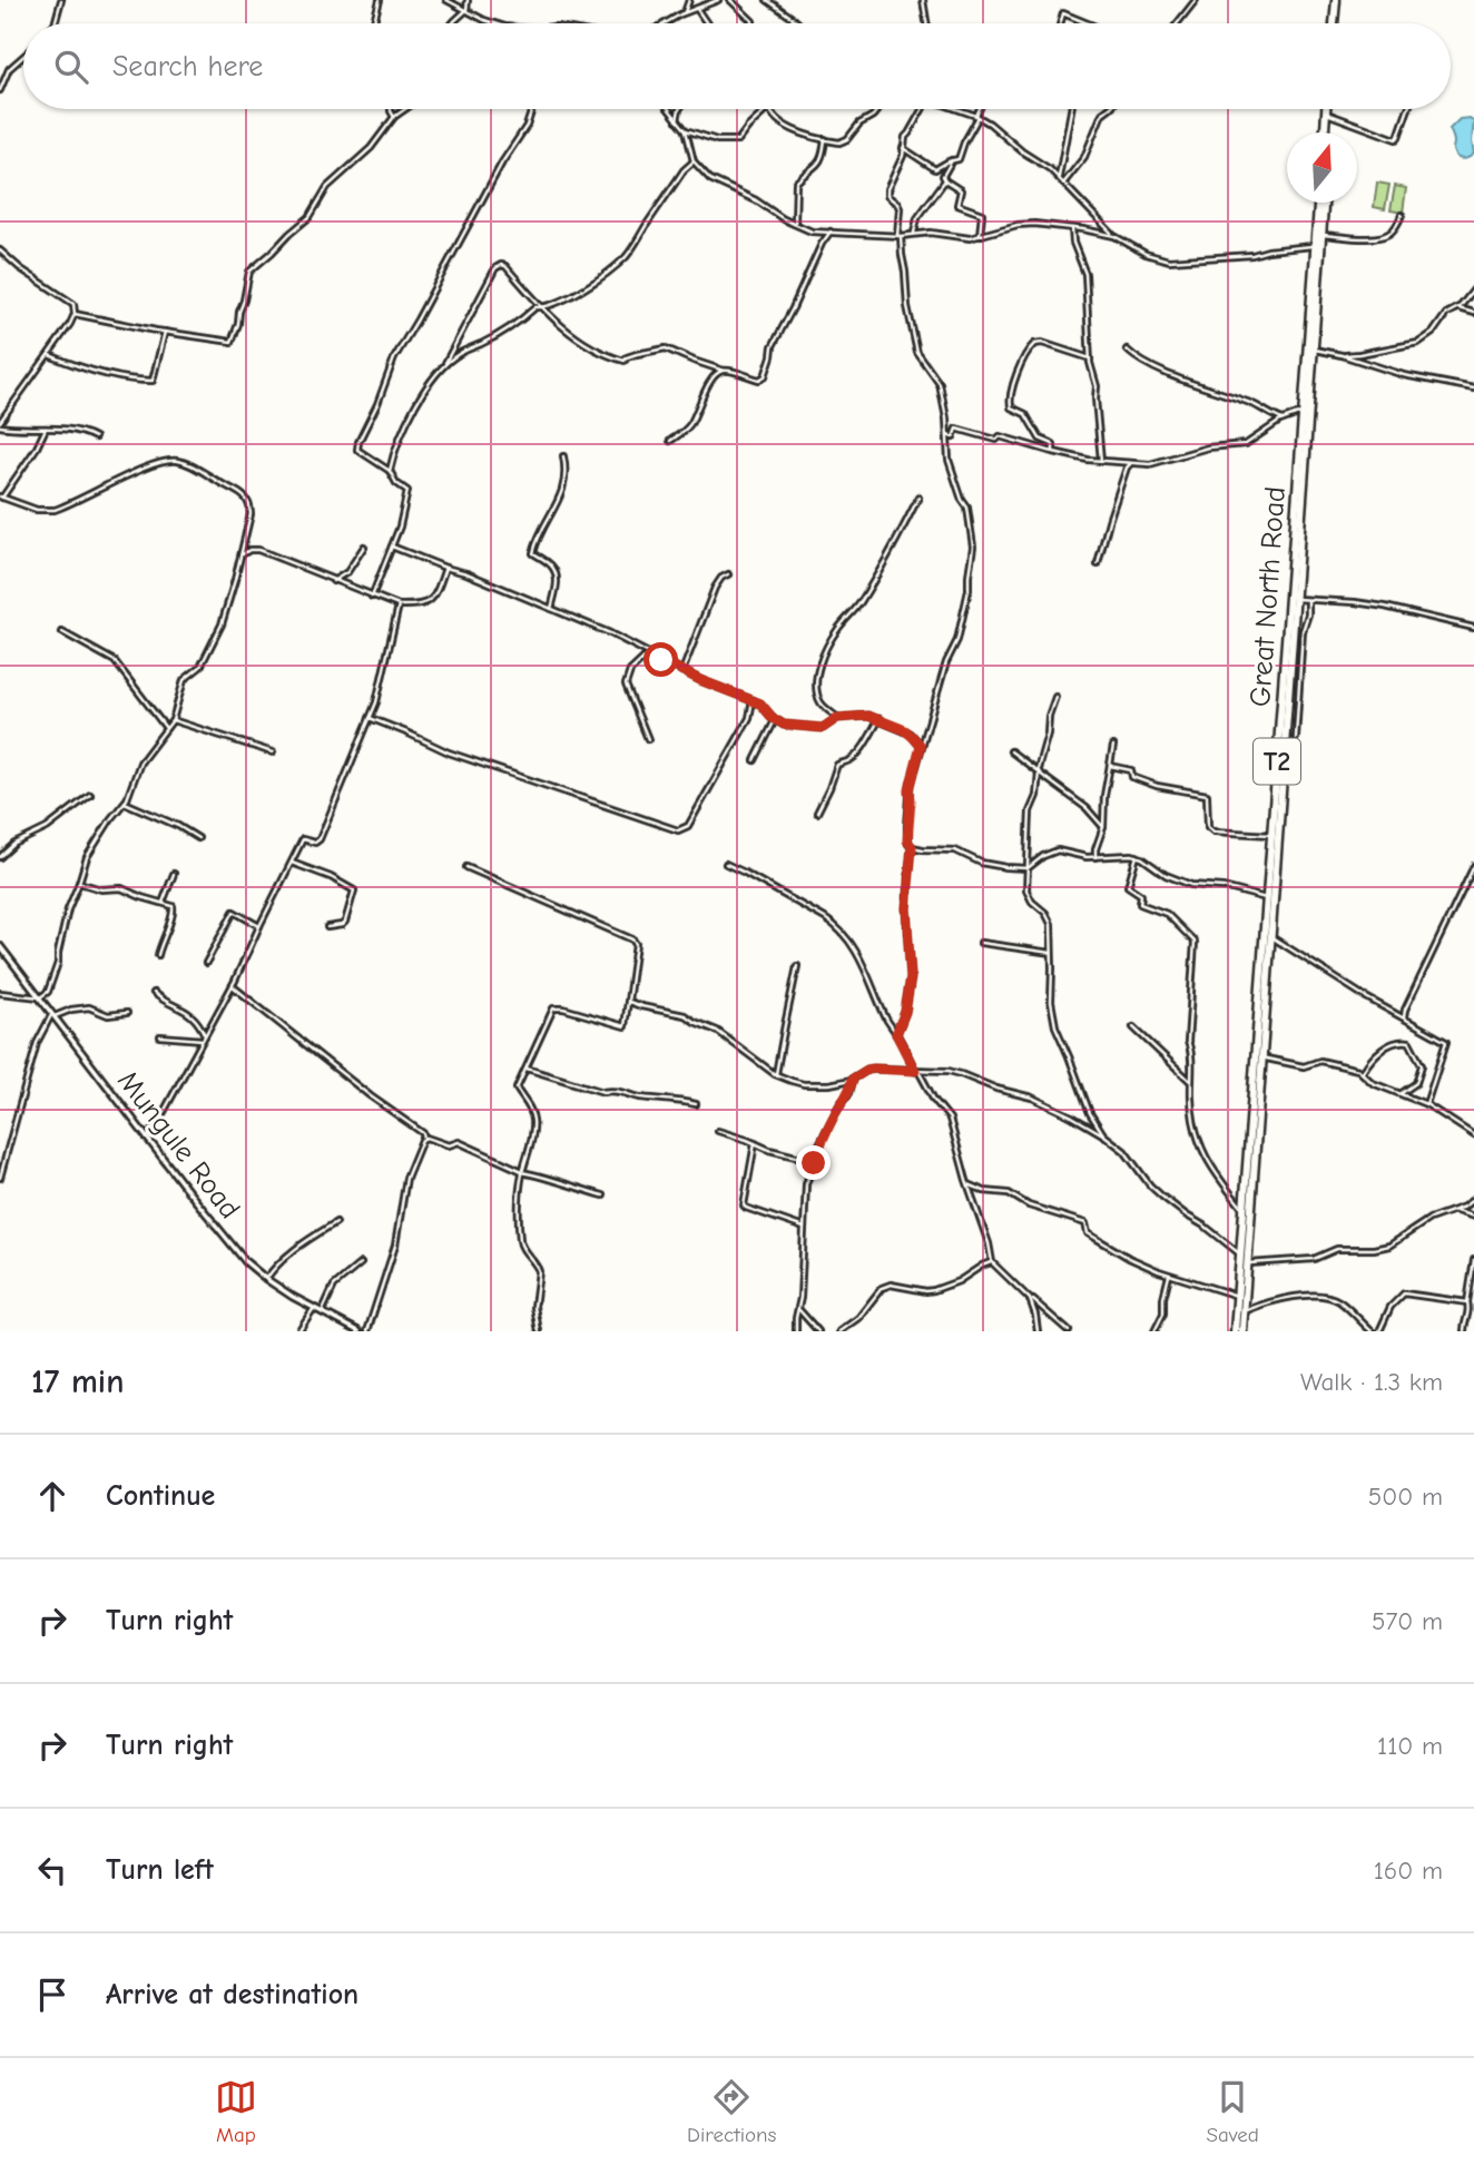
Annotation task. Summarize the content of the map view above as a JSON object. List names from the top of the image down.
{
  "streets": {
    "highway": ["Great North Road", "T2"],
    "street": ["Mungule Road"]
  },
  "north": "top",
  "page": {
    "search": "Search here",
    "heading": ["17 min", "Walk · 1.3 km"],
    "list": [
      ["Continue", "500 m"],
      ["Turn right", "570 m"],
      ["Turn right", "110 m"],
      ["Turn left", "160 m"],
      "Arrive at destination"
    ],
    "nav": ["Map", "Directions", "Saved"]
  }
}
